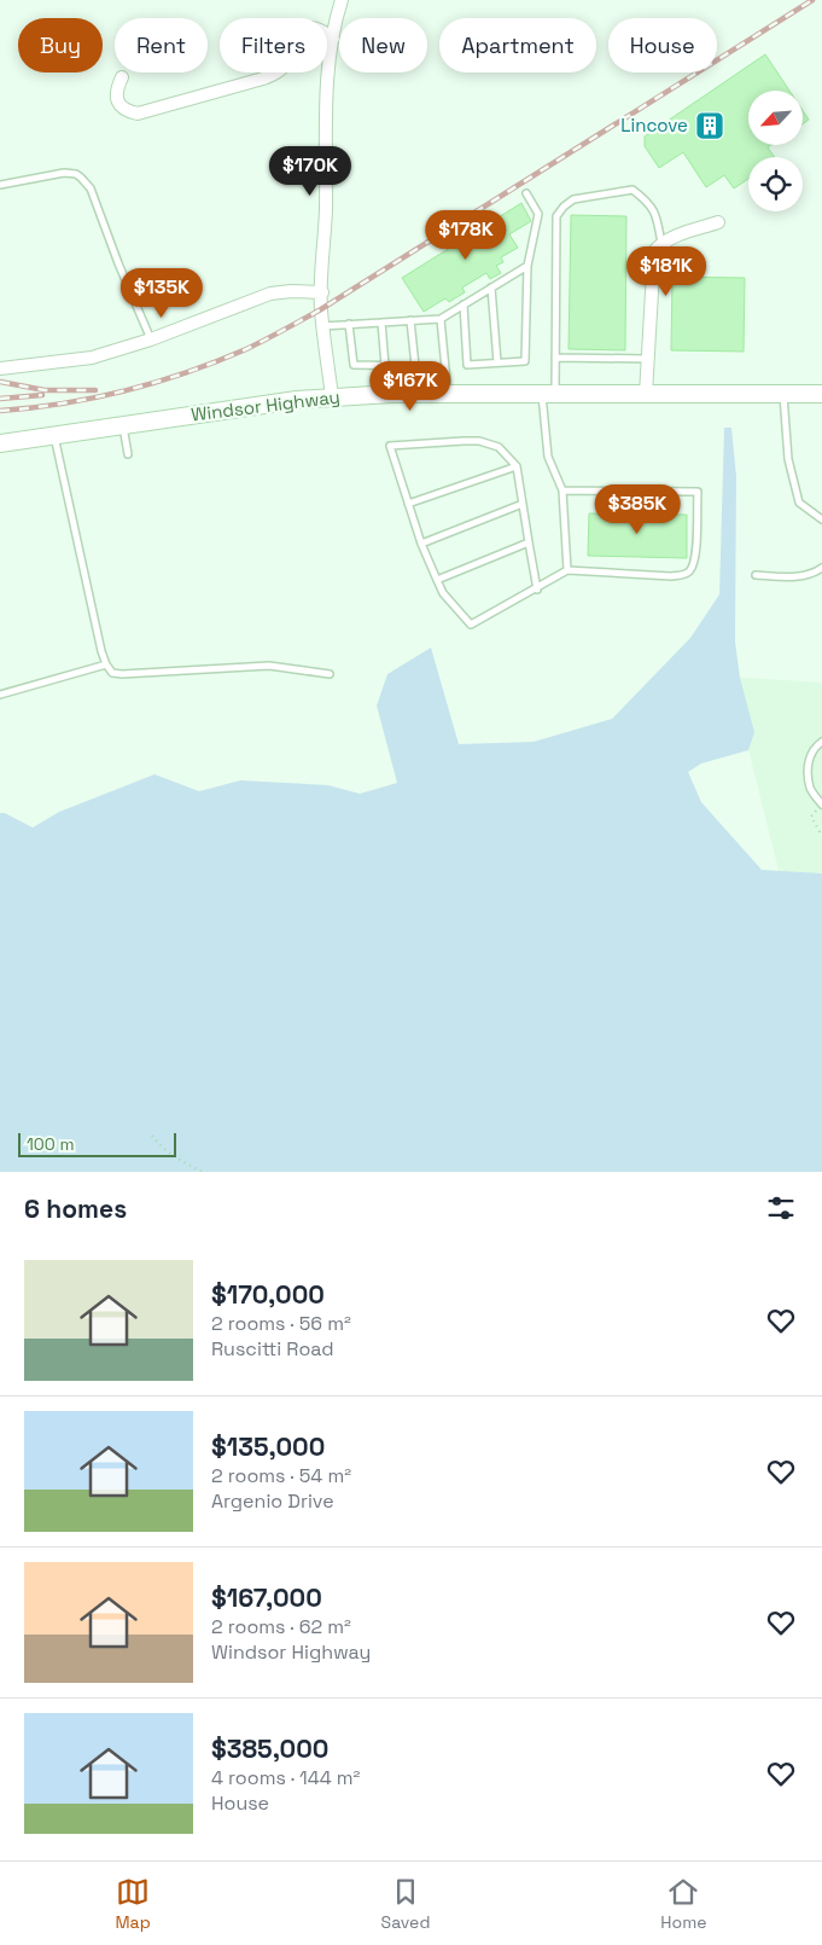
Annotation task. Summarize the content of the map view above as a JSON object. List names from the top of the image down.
{
  "streets": {
    "main road": ["Windsor Highway"]
  },
  "places": {
    "building": ["Lincove"]
  },
  "scale_bar": "100 m",
  "north": "bottom left",
  "page": {
    "chip": [
      "Buy",
      "Rent",
      "Filters",
      "New",
      "Apartment",
      "House"
    ],
    "price": [
      "$170K",
      "$178K",
      "$181K",
      "$135K",
      "$167K",
      "$385K"
    ],
    "scale": "100 m",
    "heading": "6 homes",
    "list": [
      {
        "name": "$170,000",
        "note": "2 rooms · 56 m² · Ruscitti Road"
      },
      {
        "name": "$135,000",
        "note": "2 rooms · 54 m² · Argenio Drive"
      },
      {
        "name": "$167,000",
        "note": "2 rooms · 62 m² · Windsor Highway"
      },
      {
        "name": "$385,000",
        "note": "4 rooms · 144 m² · House"
      }
    ],
    "tabs": ["Map", "Saved", "Home"]
  }
}
